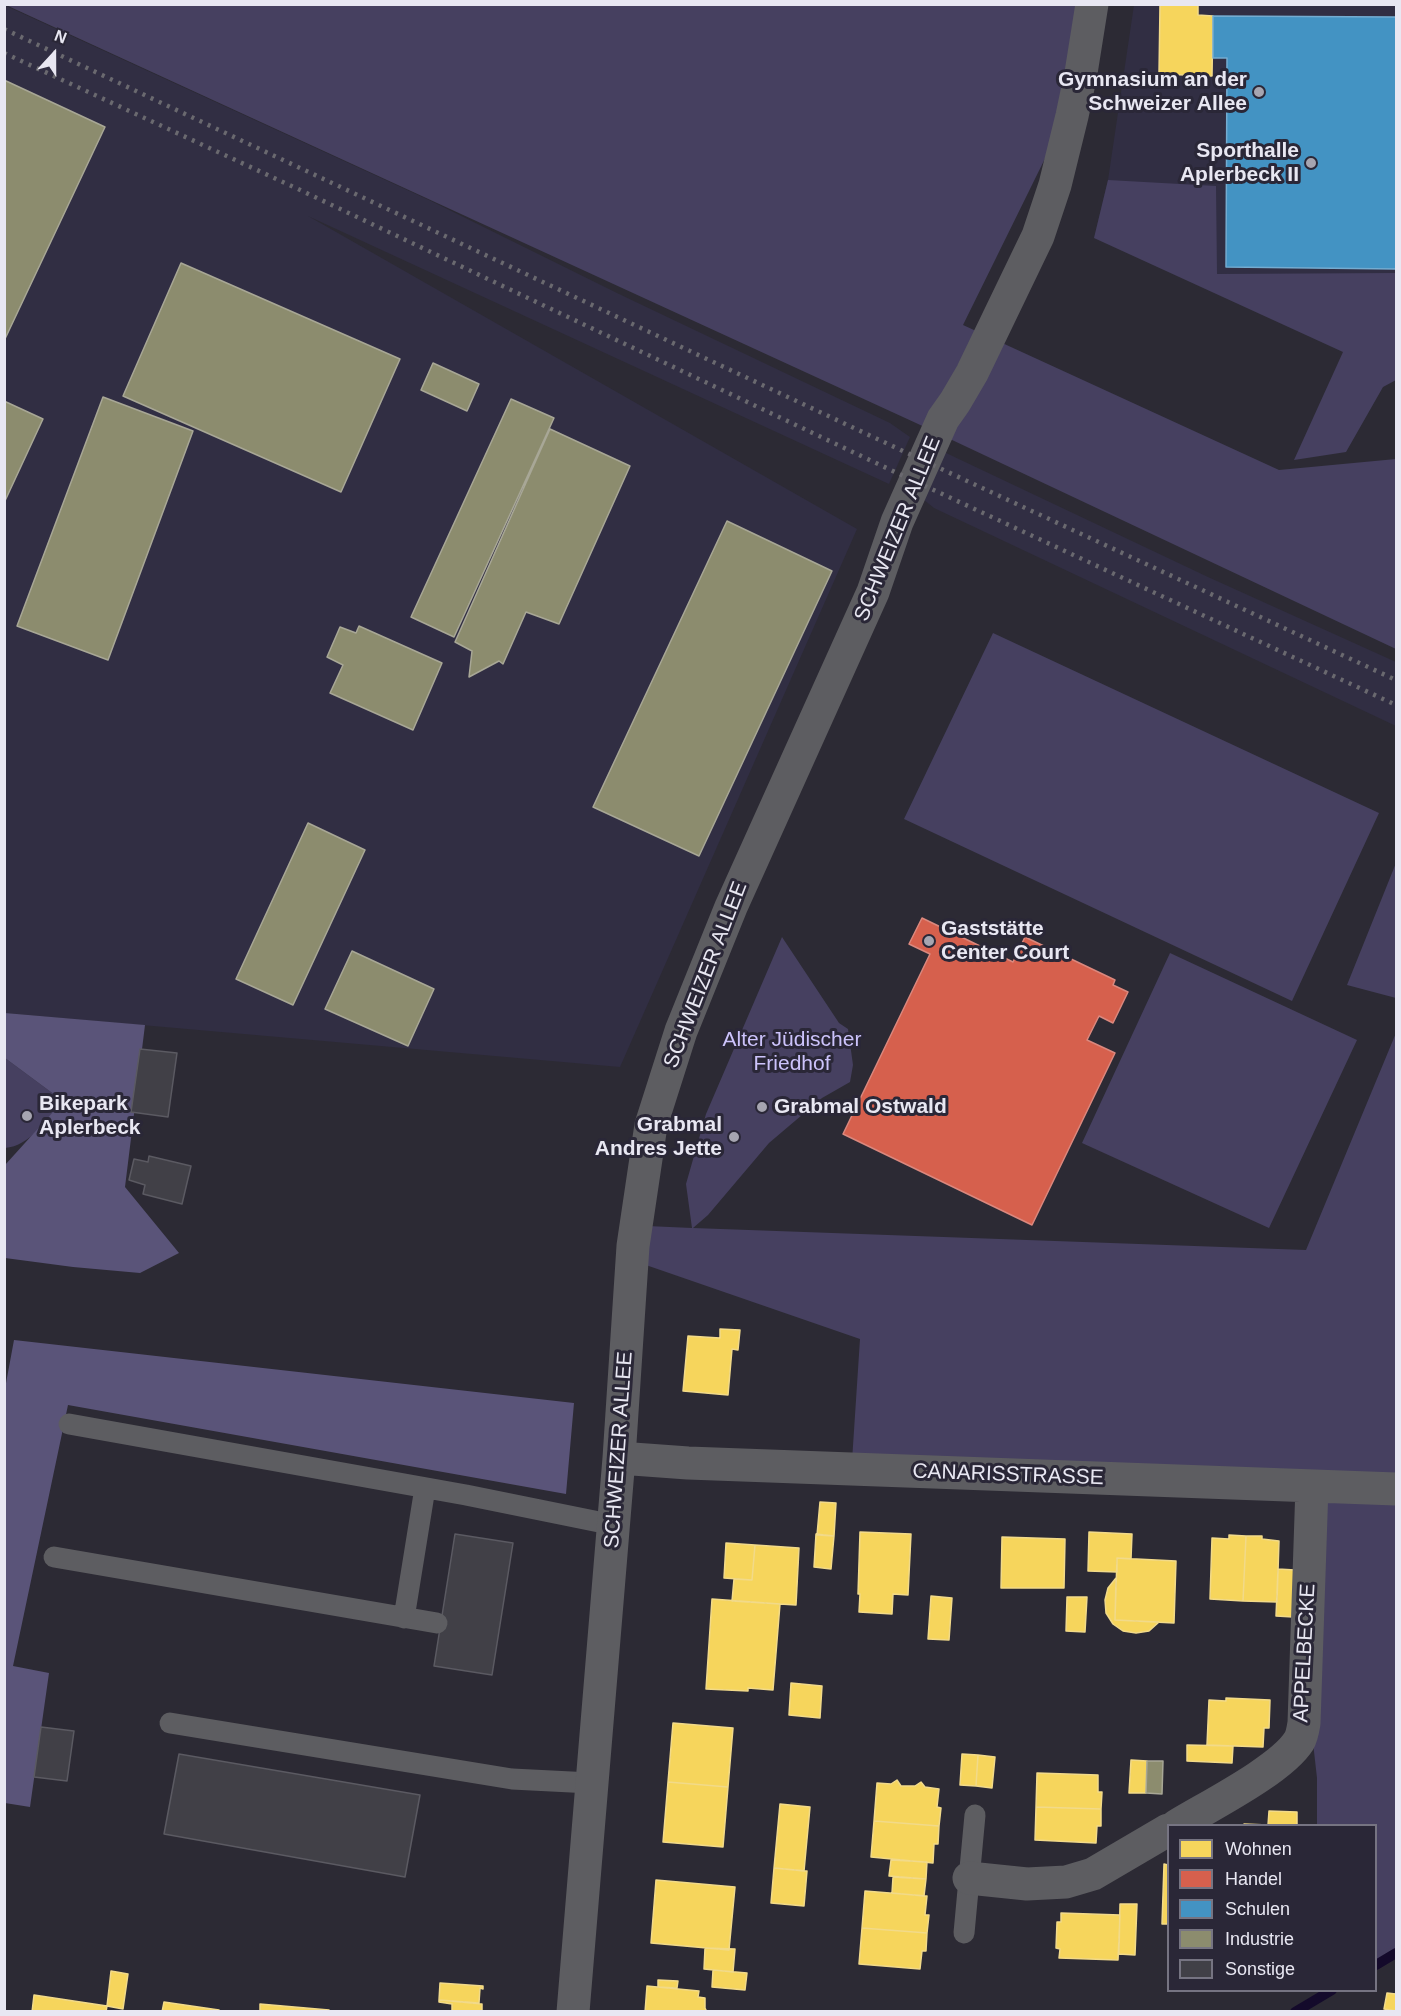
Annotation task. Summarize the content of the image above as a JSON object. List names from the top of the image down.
{
  "streets": {
    "street": ["SCHWEIZER ALLEE", "CANARISSTRASSE", "APPELBECKE"]
  },
  "crossings": [
    ["SCHWEIZER ALLEE", "CANARISSTRASSE"],
    ["CANARISSTRASSE", "APPELBECKE"]
  ],
  "parks": ["Alter Jüdischer Friedhof"],
  "places": [
    "Gymnasium an der Schweizer Allee",
    "Sporthalle Aplerbeck II",
    "Gaststätte Center Court",
    "Grabmal Ostwald",
    "Bikepark Aplerbeck",
    "Grabmal Andres Jette"
  ],
  "legend": [
    "Wohnen",
    "Handel",
    "Schulen",
    "Industrie",
    "Sonstige"
  ],
  "north": "top"
}
